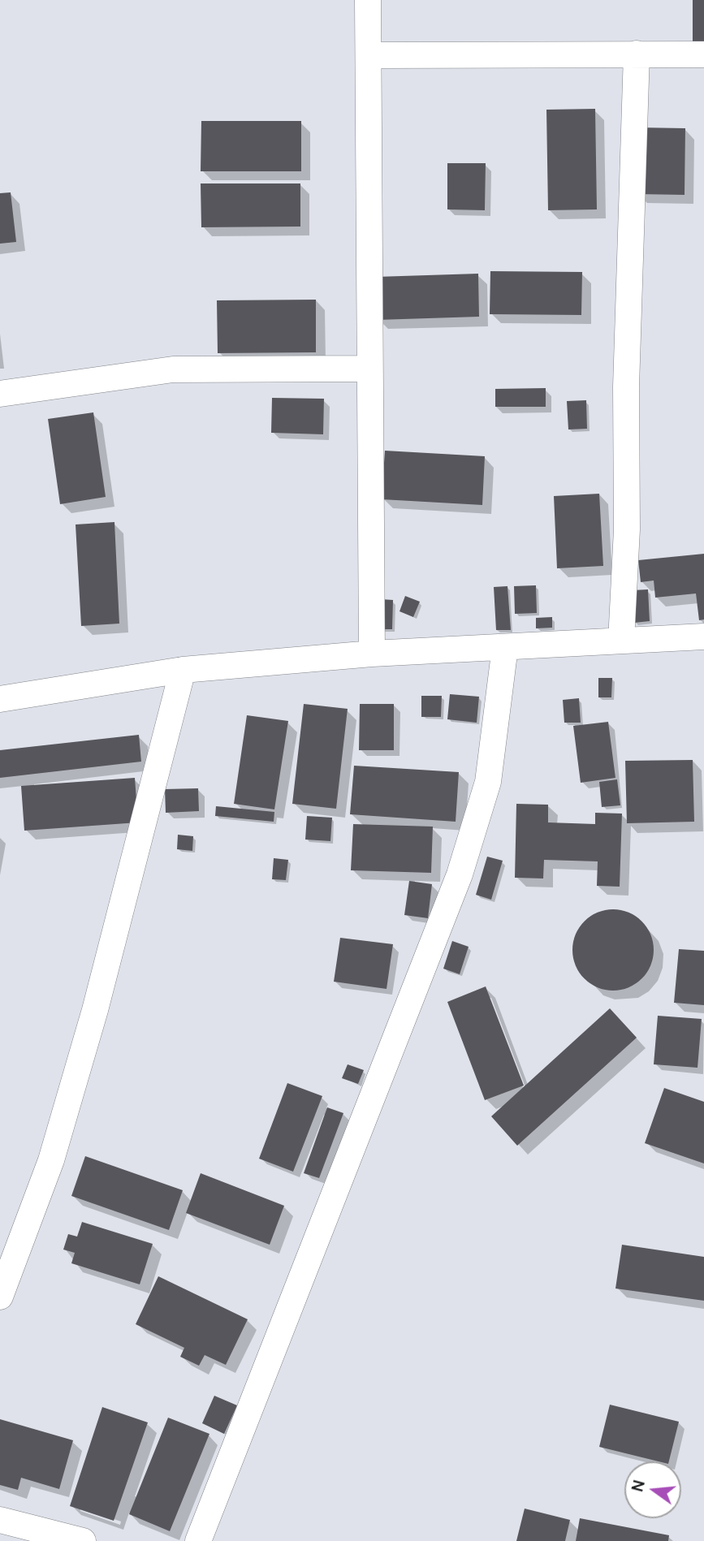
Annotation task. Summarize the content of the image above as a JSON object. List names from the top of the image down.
{
  "north": "left"
}
